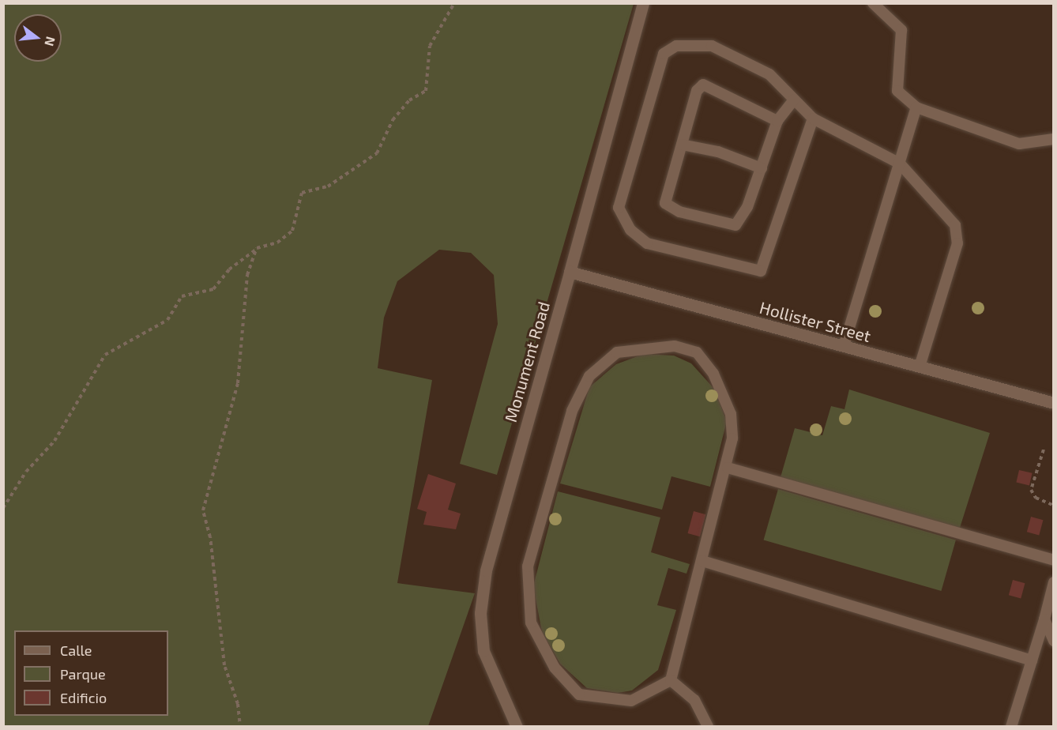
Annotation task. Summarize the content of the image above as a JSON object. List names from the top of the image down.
{
  "streets": {
    "street": ["Hollister Street", "Monument Road"]
  },
  "crossings": [
    ["Hollister Street", "Monument Road"]
  ],
  "legend": ["Calle", "Parque", "Edificio"],
  "north": "right"
}
